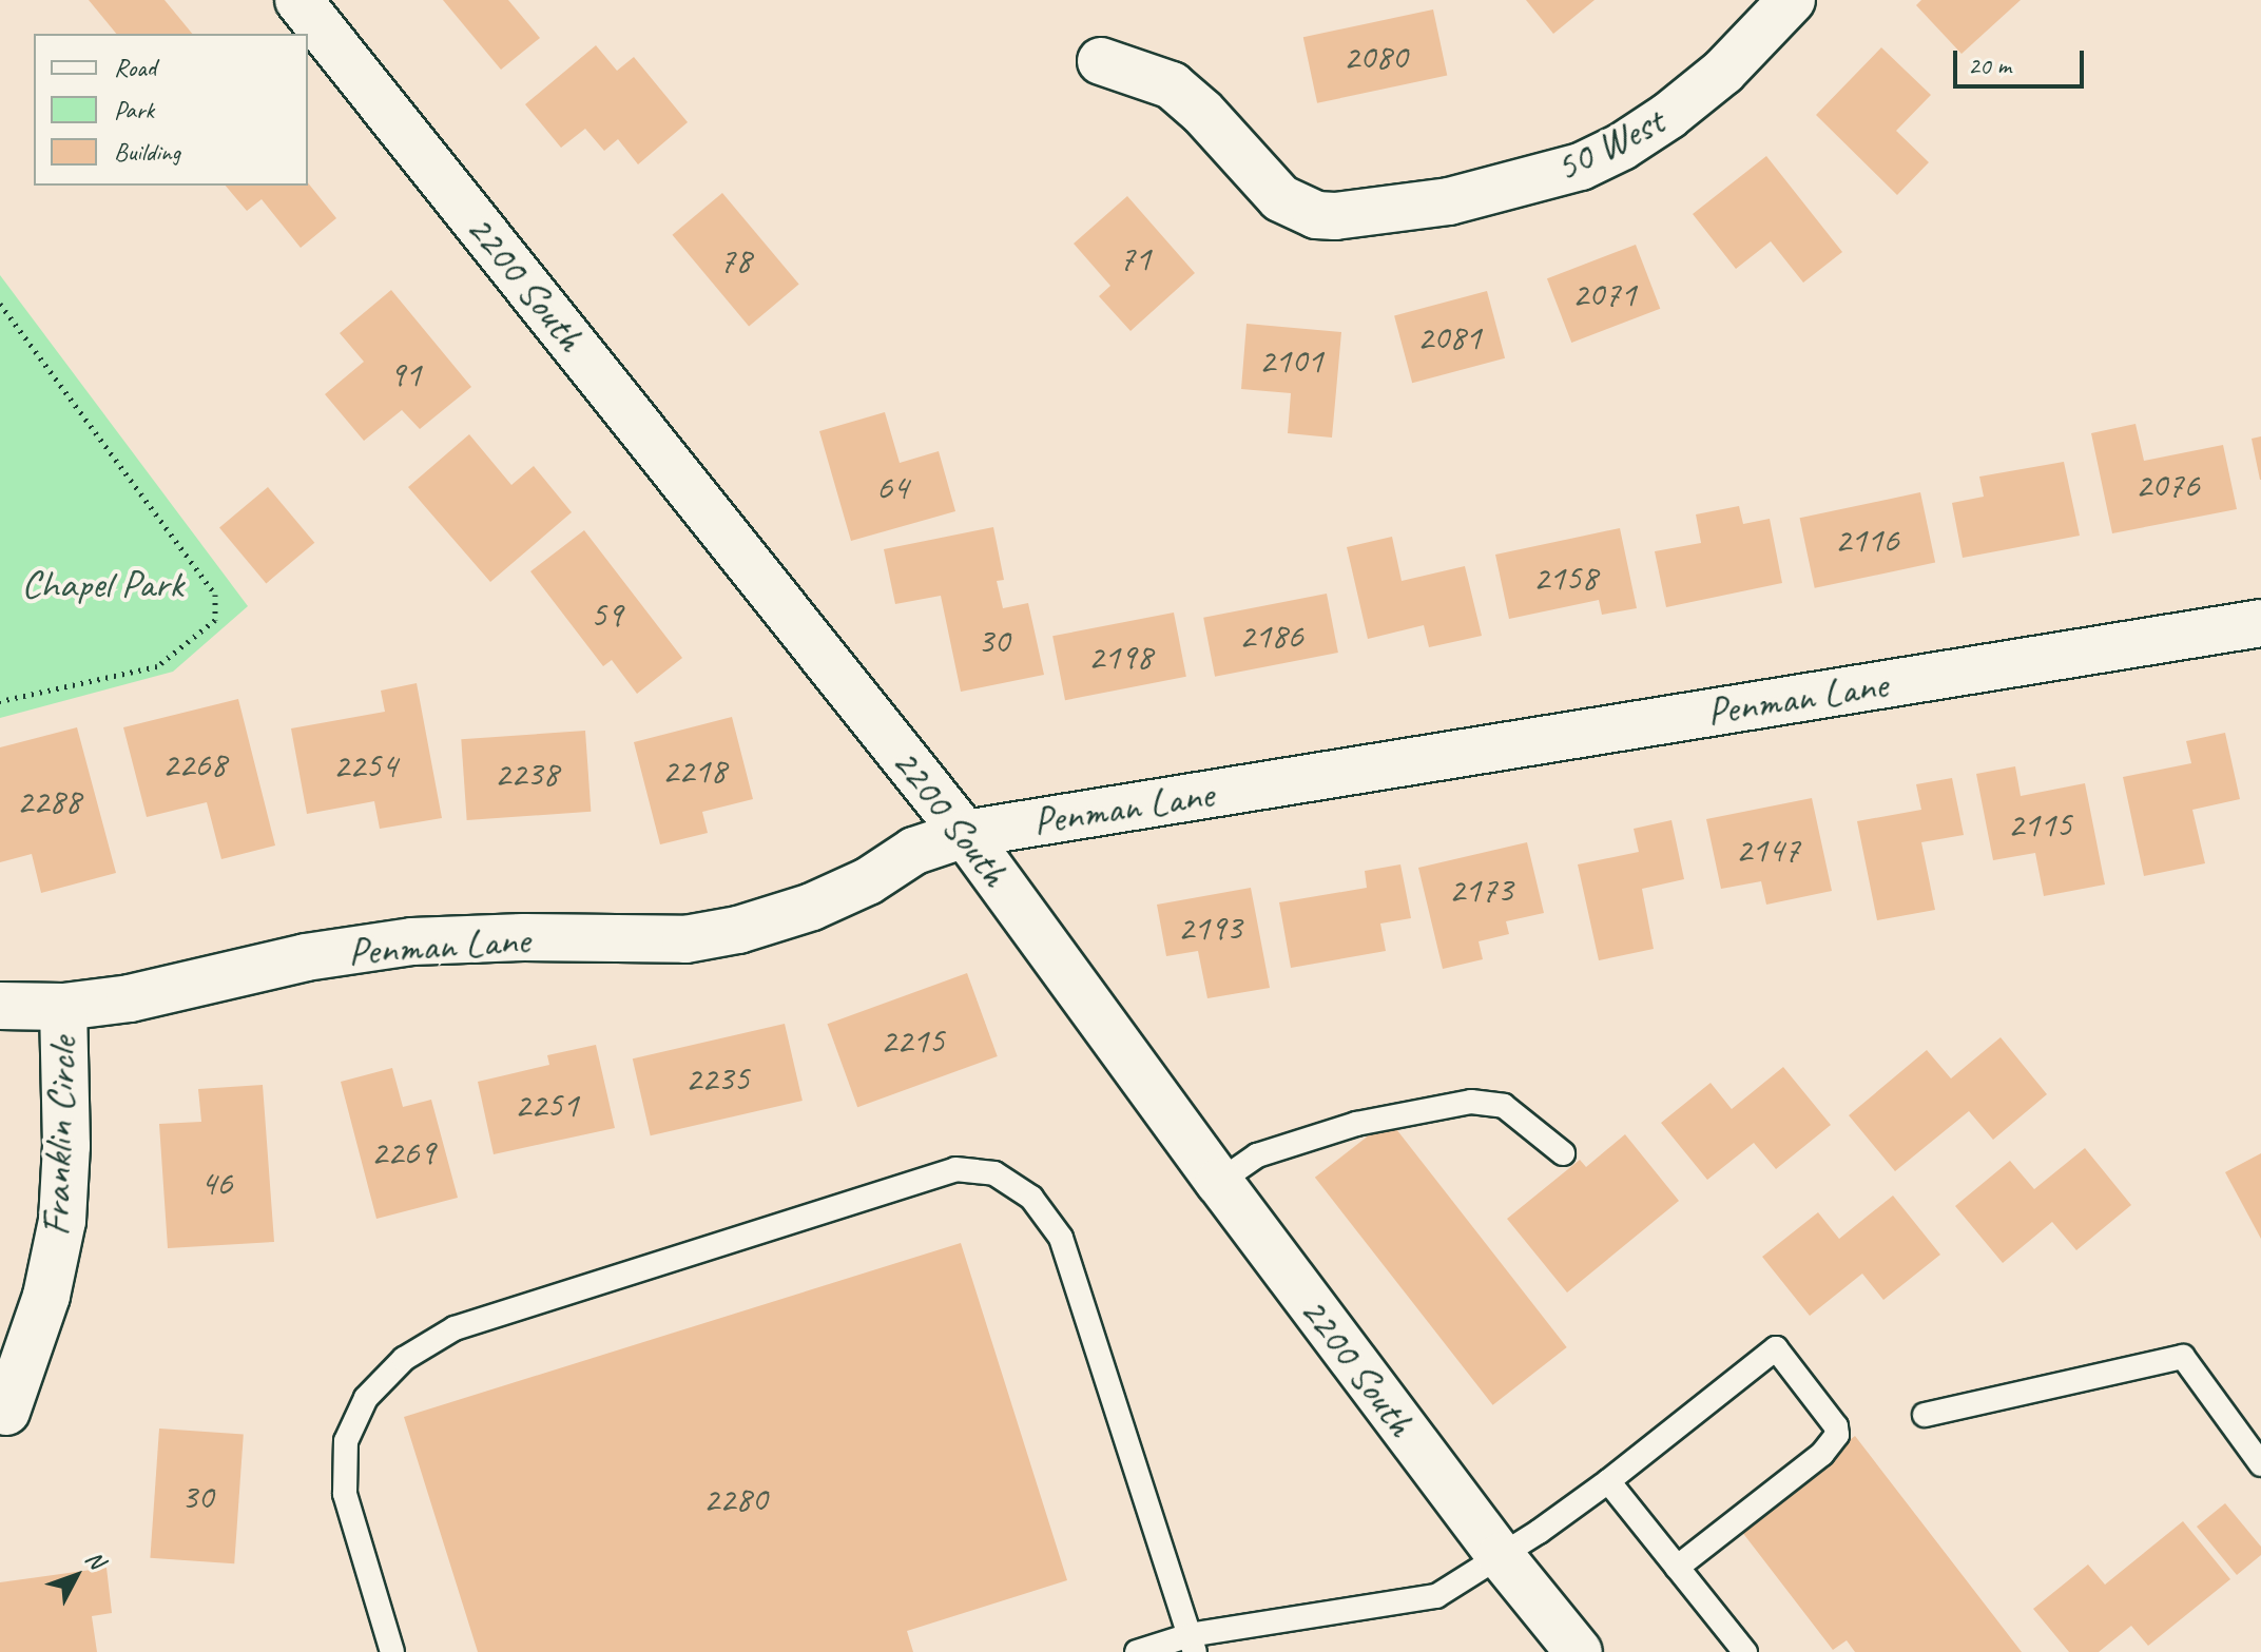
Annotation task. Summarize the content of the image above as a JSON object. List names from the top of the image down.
{
  "streets": {
    "street": [
      "50 West",
      "2200 South",
      "Penman Lane",
      "Franklin Circle"
    ]
  },
  "crossings": [
    ["2200 South", "Penman Lane"],
    ["Penman Lane", "Franklin Circle"]
  ],
  "parks": ["Chapel Park"],
  "house_numbers": [
    "2080",
    "71",
    "78",
    "2071",
    "2081",
    "2101",
    "91",
    "2076",
    "64",
    "2116",
    "2158",
    "59",
    "2186",
    "30",
    "2198",
    "2268",
    "2254",
    "2218",
    "2238",
    "2288",
    "2115",
    "2147",
    "2173",
    "2193",
    "2215",
    "2235",
    "2251",
    "2269",
    "46",
    "30",
    "2280"
  ],
  "legend": ["Road", "Park", "Building"],
  "scale_bar": "20 m",
  "north": "top right"
}
